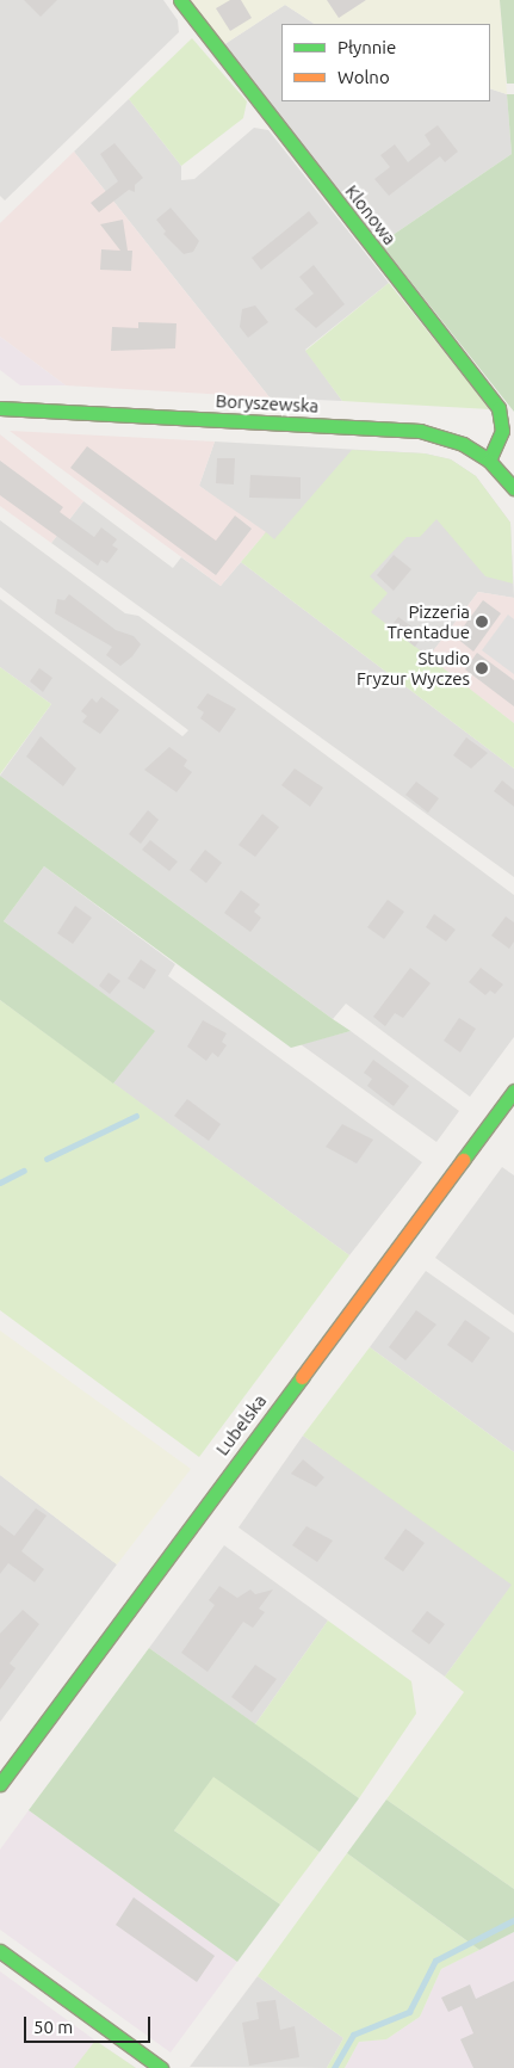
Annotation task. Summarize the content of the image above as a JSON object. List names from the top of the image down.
{
  "streets": {
    "street": ["Klonowa", "Boryszewska", "Lubelska"]
  },
  "crossings": [
    ["Klonowa", "Boryszewska"]
  ],
  "places": ["Pizzeria Trentadue", "Studio Fryzur Wyczes"],
  "legend": ["Płynnie", "Wolno"],
  "scale_bar": "50 m"
}
